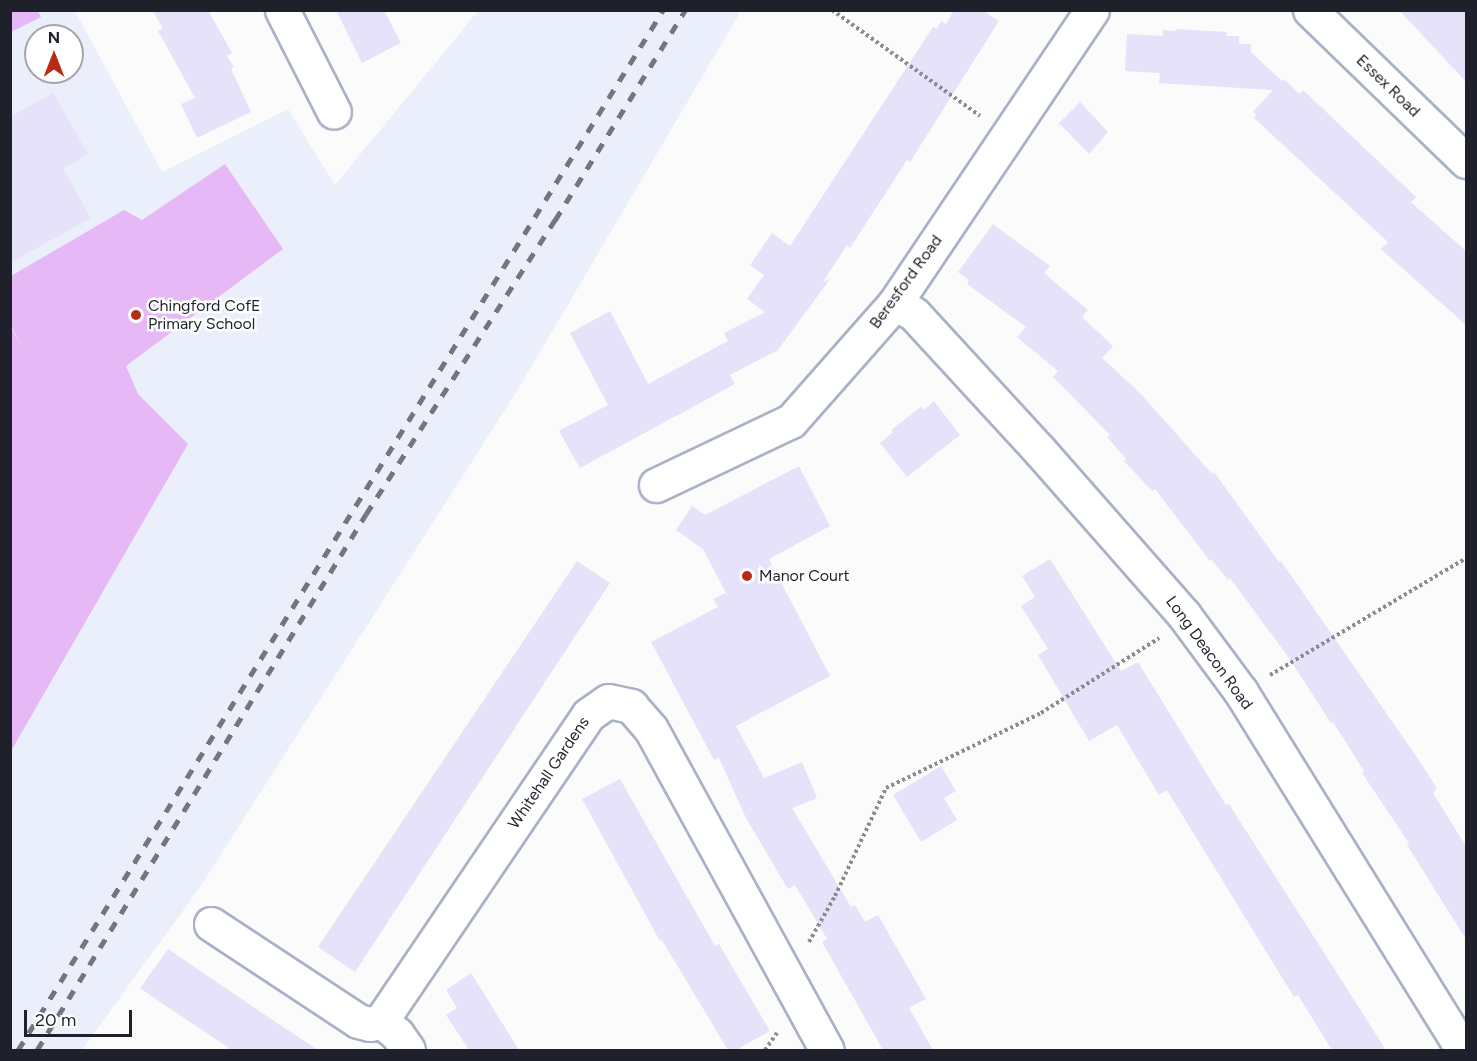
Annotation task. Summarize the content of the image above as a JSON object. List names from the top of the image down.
{
  "streets": {
    "street": [
      "Essex Road",
      "Beresford Road",
      "Long Deacon Road",
      "Whitehall Gardens"
    ]
  },
  "crossings": [
    ["Beresford Road", "Long Deacon Road"]
  ],
  "places": ["Chingford CofE Primary School", "Manor Court"],
  "scale_bar": "20 m",
  "north": "top"
}
